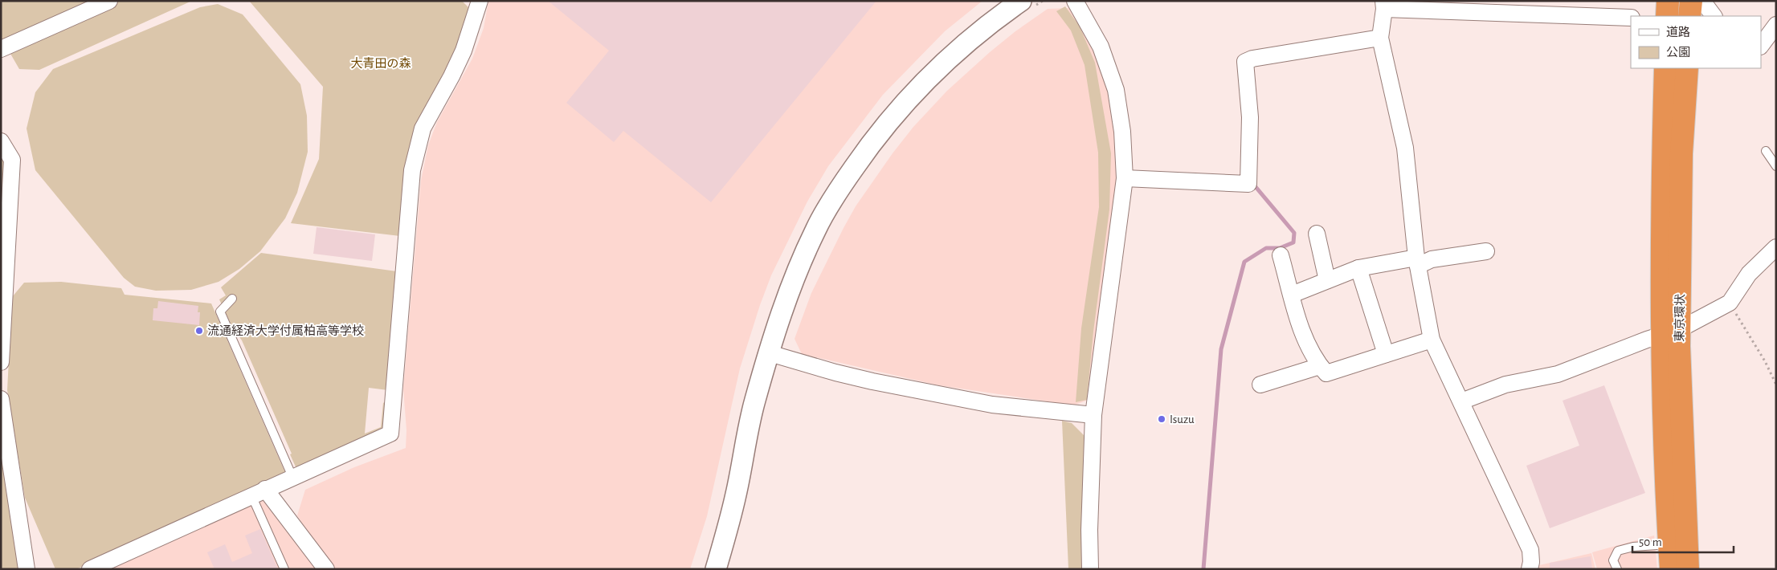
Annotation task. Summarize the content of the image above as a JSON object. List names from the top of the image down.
{
  "streets": {
    "highway": ["東京環状"]
  },
  "parks": ["大青田の森"],
  "places": ["流通経済大学付属柏高等学校", "Isuzu"],
  "legend": ["道路", "公園"],
  "scale_bar": "50 m"
}
